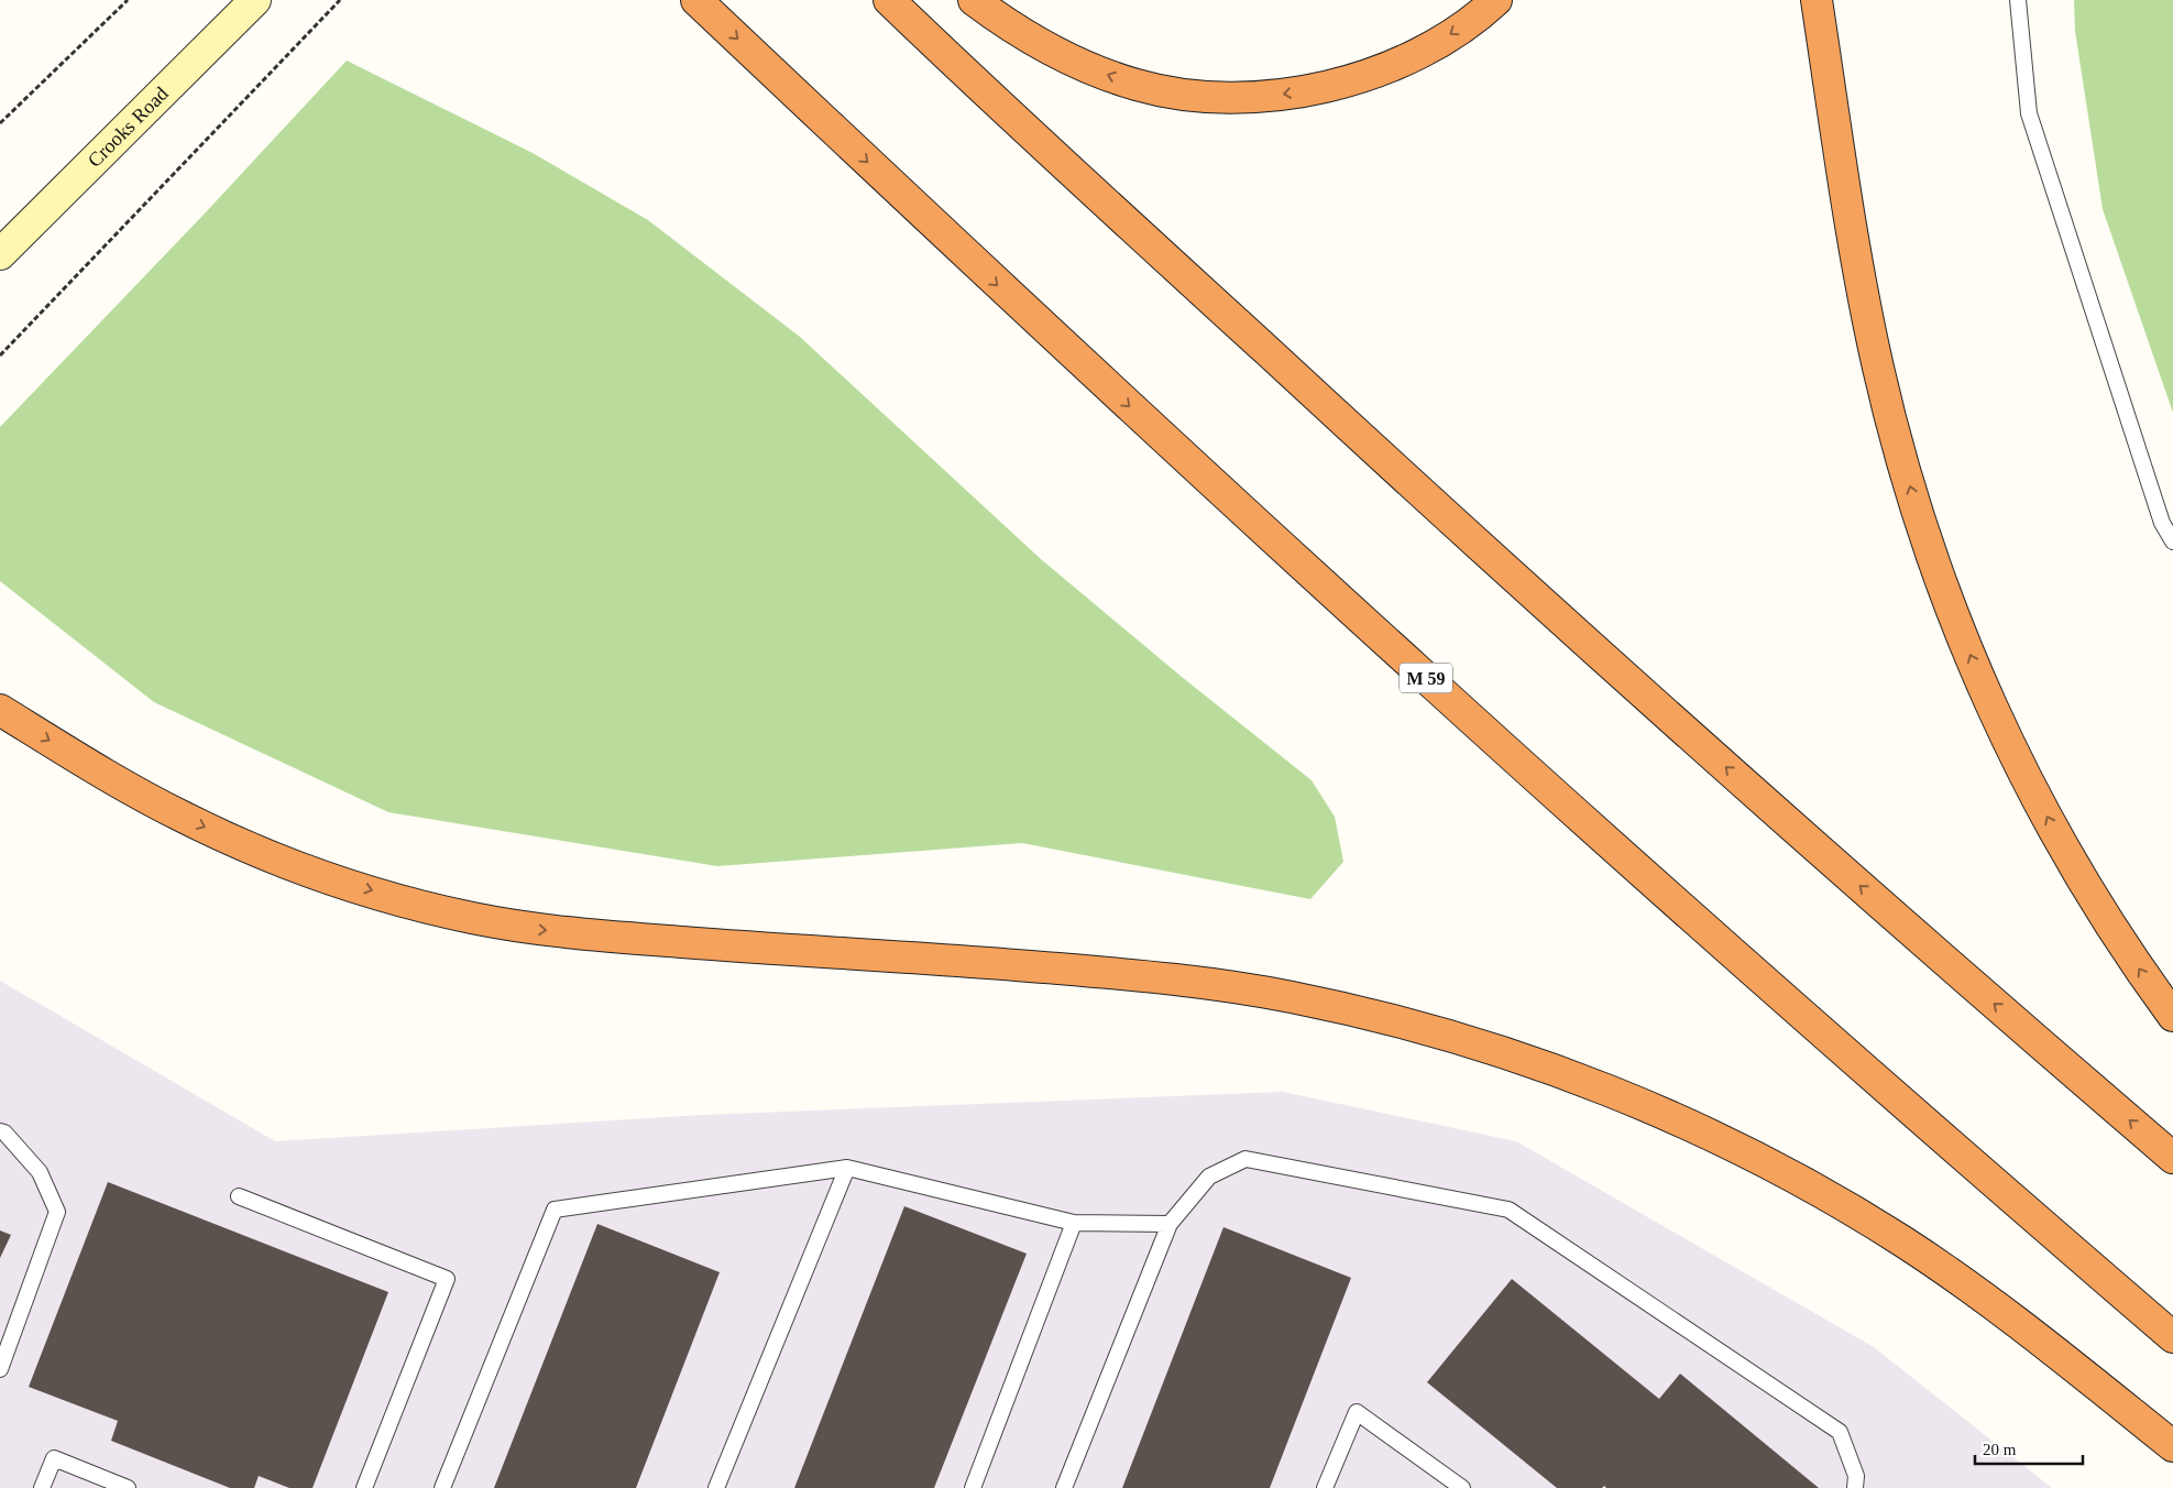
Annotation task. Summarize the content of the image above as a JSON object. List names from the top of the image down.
{
  "streets": {
    "highway": ["M 59"],
    "main road": ["Crooks Road"]
  },
  "scale_bar": "20 m"
}
